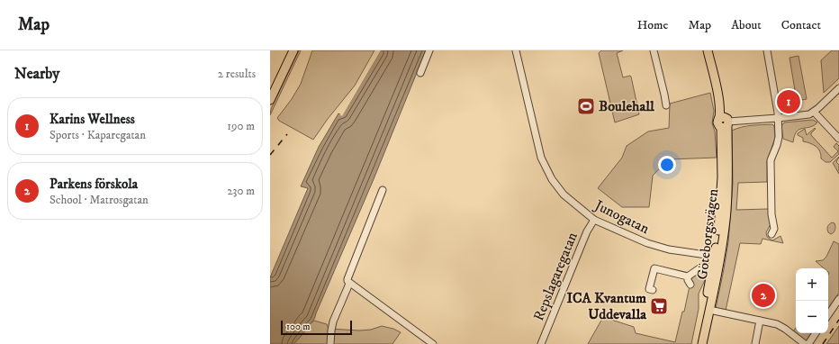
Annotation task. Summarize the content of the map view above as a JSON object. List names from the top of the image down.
{
  "streets": {
    "main road": ["Göteborgsvägen"],
    "street": ["Junogatan", "Repslagaregatan"]
  },
  "crossings": [
    ["Junogatan", "Göteborgsvägen"],
    ["Junogatan", "Repslagaregatan"]
  ],
  "places": {
    "sports": ["Boulehall"],
    "supermarket": ["ICA Kvantum Uddevalla"]
  },
  "scale_bar": "100 m",
  "page": {
    "header": "Map",
    "nav": [
      "Home",
      "Map",
      "About",
      "Contact"
    ],
    "heading": ["Nearby", "2 results"],
    "pins": ["1", "2"],
    "list": [
      {
        "mark": "1",
        "name": "Karins Wellness",
        "note": "Sports · Kaparegatan",
        "value": "190 m"
      },
      {
        "mark": "2",
        "name": "Parkens förskola",
        "note": "School · Matrosgatan",
        "value": "230 m"
      }
    ],
    "map_buttons": ["+", "−"],
    "scale": "100 m"
  }
}
